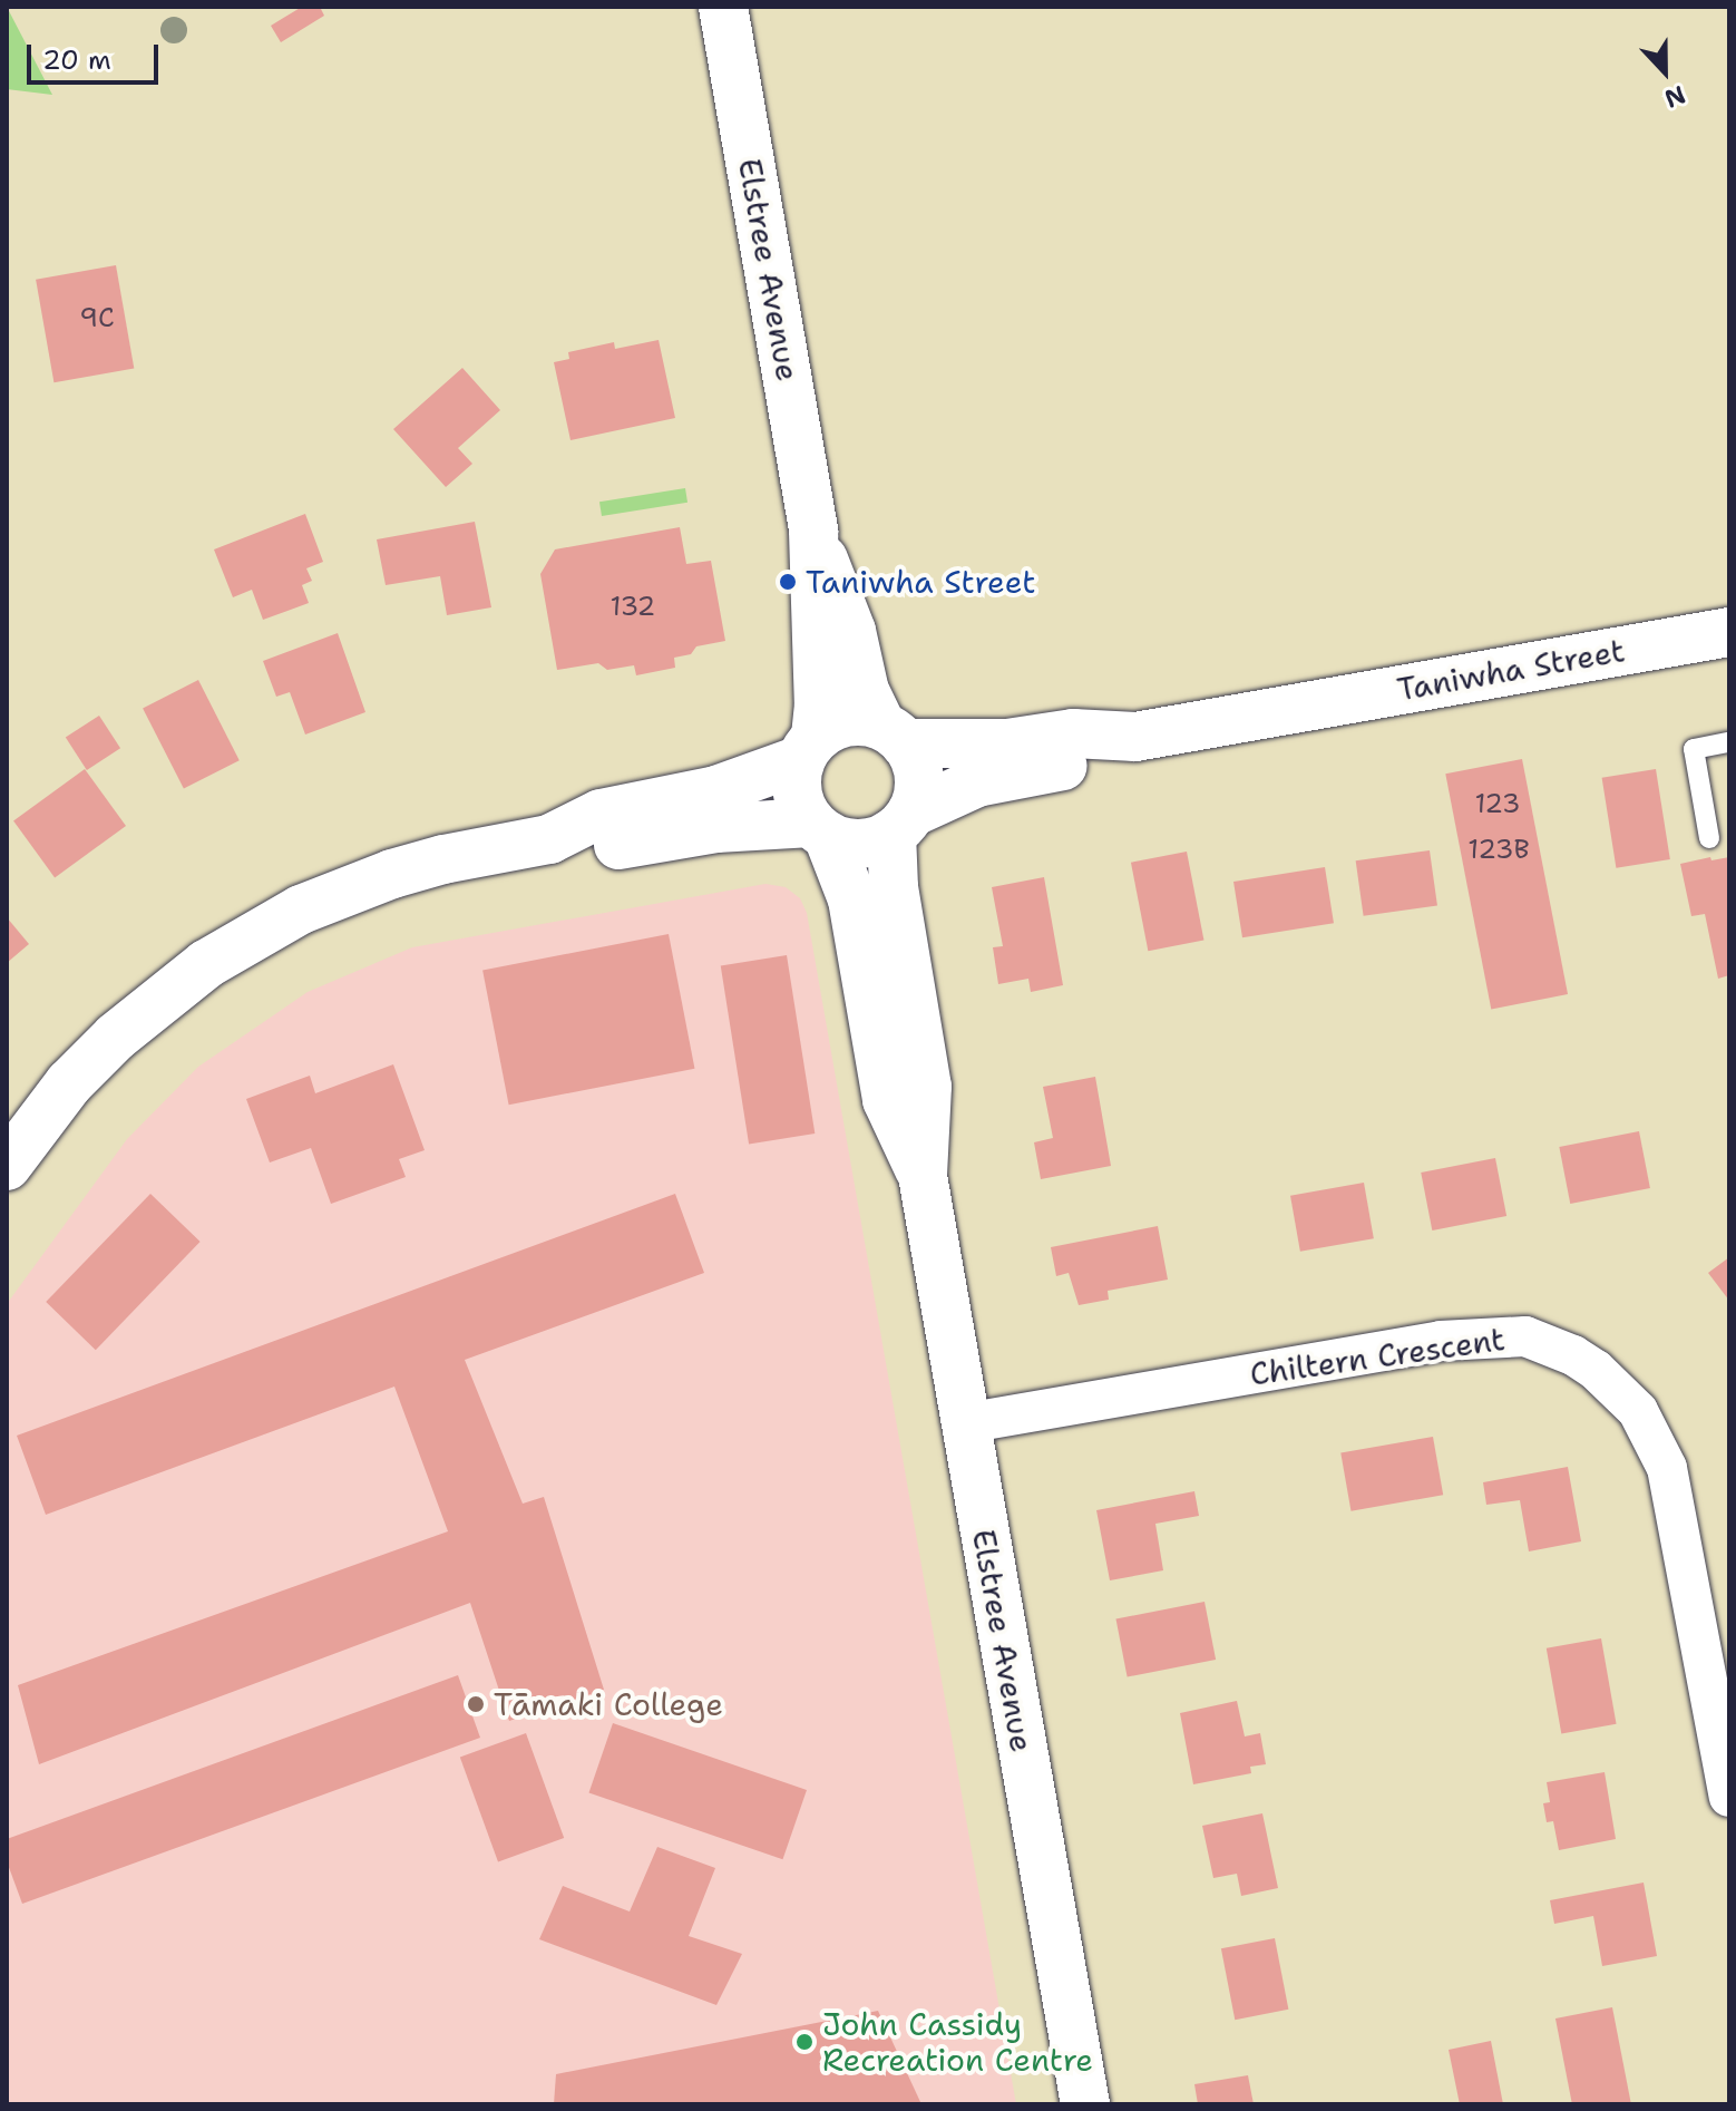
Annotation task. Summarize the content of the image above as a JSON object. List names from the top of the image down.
{
  "streets": {
    "street": ["Elstree Avenue", "Taniwha Street", "Chiltern Crescent"]
  },
  "crossings": [
    ["Elstree Avenue", "Taniwha Street"],
    ["Elstree Avenue", "Chiltern Crescent"]
  ],
  "places": ["Taniwha Street", "Tāmaki College", "John Cassidy Recreation Centre"],
  "house_numbers": [
    "9C",
    "132",
    "123",
    "123B"
  ],
  "scale_bar": "20 m",
  "north": "bottom"
}
